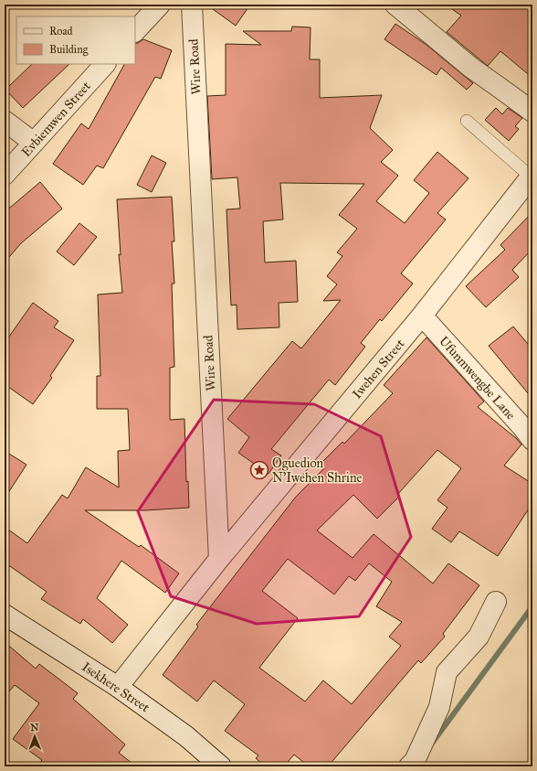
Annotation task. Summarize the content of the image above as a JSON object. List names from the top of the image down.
{
  "streets": {
    "street": [
      "Wire Road",
      "Evbiemwen Street",
      "Iwehen Street",
      "Ufunmwengbe Lane",
      "Isekhere Street"
    ]
  },
  "crossings": [
    ["Wire Road", "Iwehen Street"],
    ["Iwehen Street", "Ufunmwengbe Lane"]
  ],
  "places": {
    "place": ["Oguedion N'Iwehen Shrine"]
  },
  "legend": ["Road", "Building"],
  "north": "top"
}
